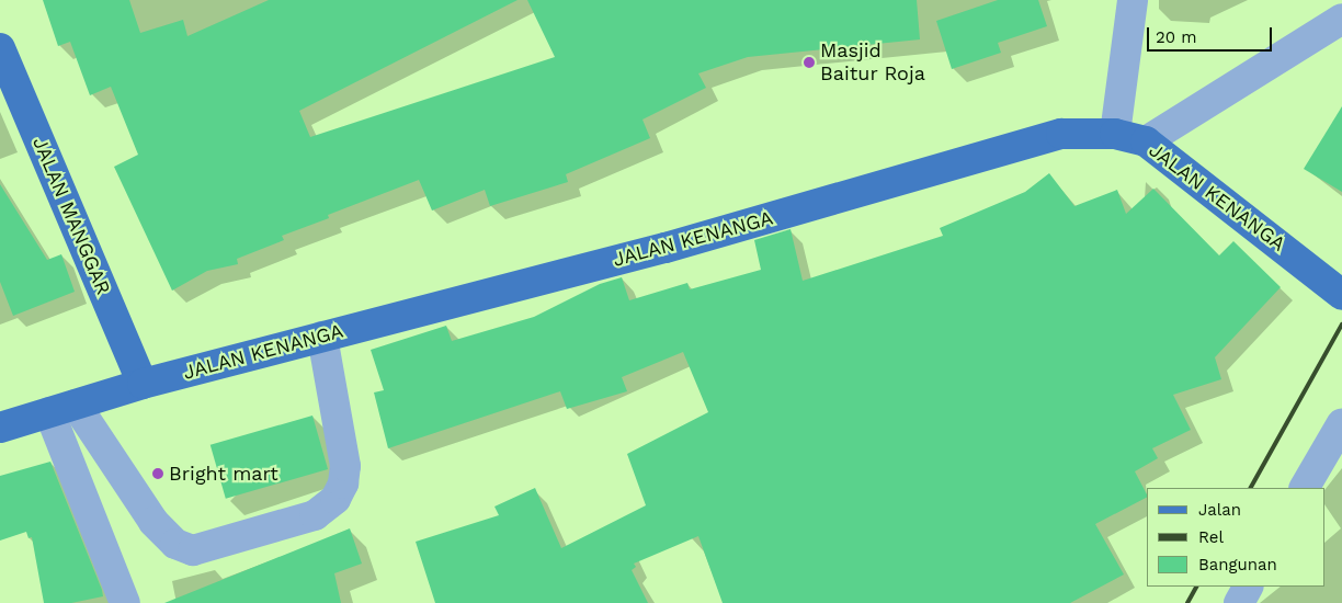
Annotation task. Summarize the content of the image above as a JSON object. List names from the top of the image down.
{
  "streets": {
    "main road": ["JALAN KENANGA", "JALAN MANGGAR"]
  },
  "crossings": [
    ["JALAN KENANGA", "JALAN MANGGAR"]
  ],
  "places": ["Masjid Baitur Roja", "Bright mart"],
  "legend": ["Jalan", "Rel", "Bangunan"],
  "scale_bar": "20 m"
}
